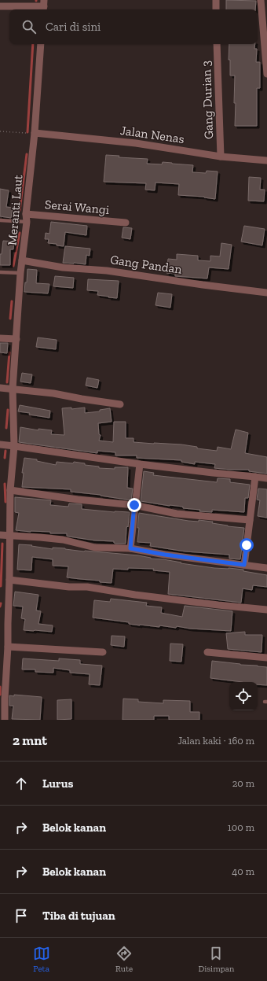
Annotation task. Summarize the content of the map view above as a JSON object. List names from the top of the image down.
{
  "streets": {
    "street": [
      "Gang Durian 3",
      "Jalan Nenas",
      "Serai Wangi",
      "Meranti Laut",
      "Gang Pandan"
    ]
  },
  "crossings": [
    ["Gang Durian 3", "Jalan Nenas"],
    ["Jalan Nenas", "Meranti Laut"],
    ["Serai Wangi", "Meranti Laut"],
    ["Meranti Laut", "Gang Pandan"]
  ],
  "page": {
    "search": "Cari di sini",
    "heading": ["2 mnt", "Jalan kaki · 160 m"],
    "list": [
      ["Lurus", "20 m"],
      ["Belok kanan", "100 m"],
      ["Belok kanan", "40 m"],
      "Tiba di tujuan"
    ],
    "nav": ["Peta", "Rute", "Disimpan"]
  }
}
